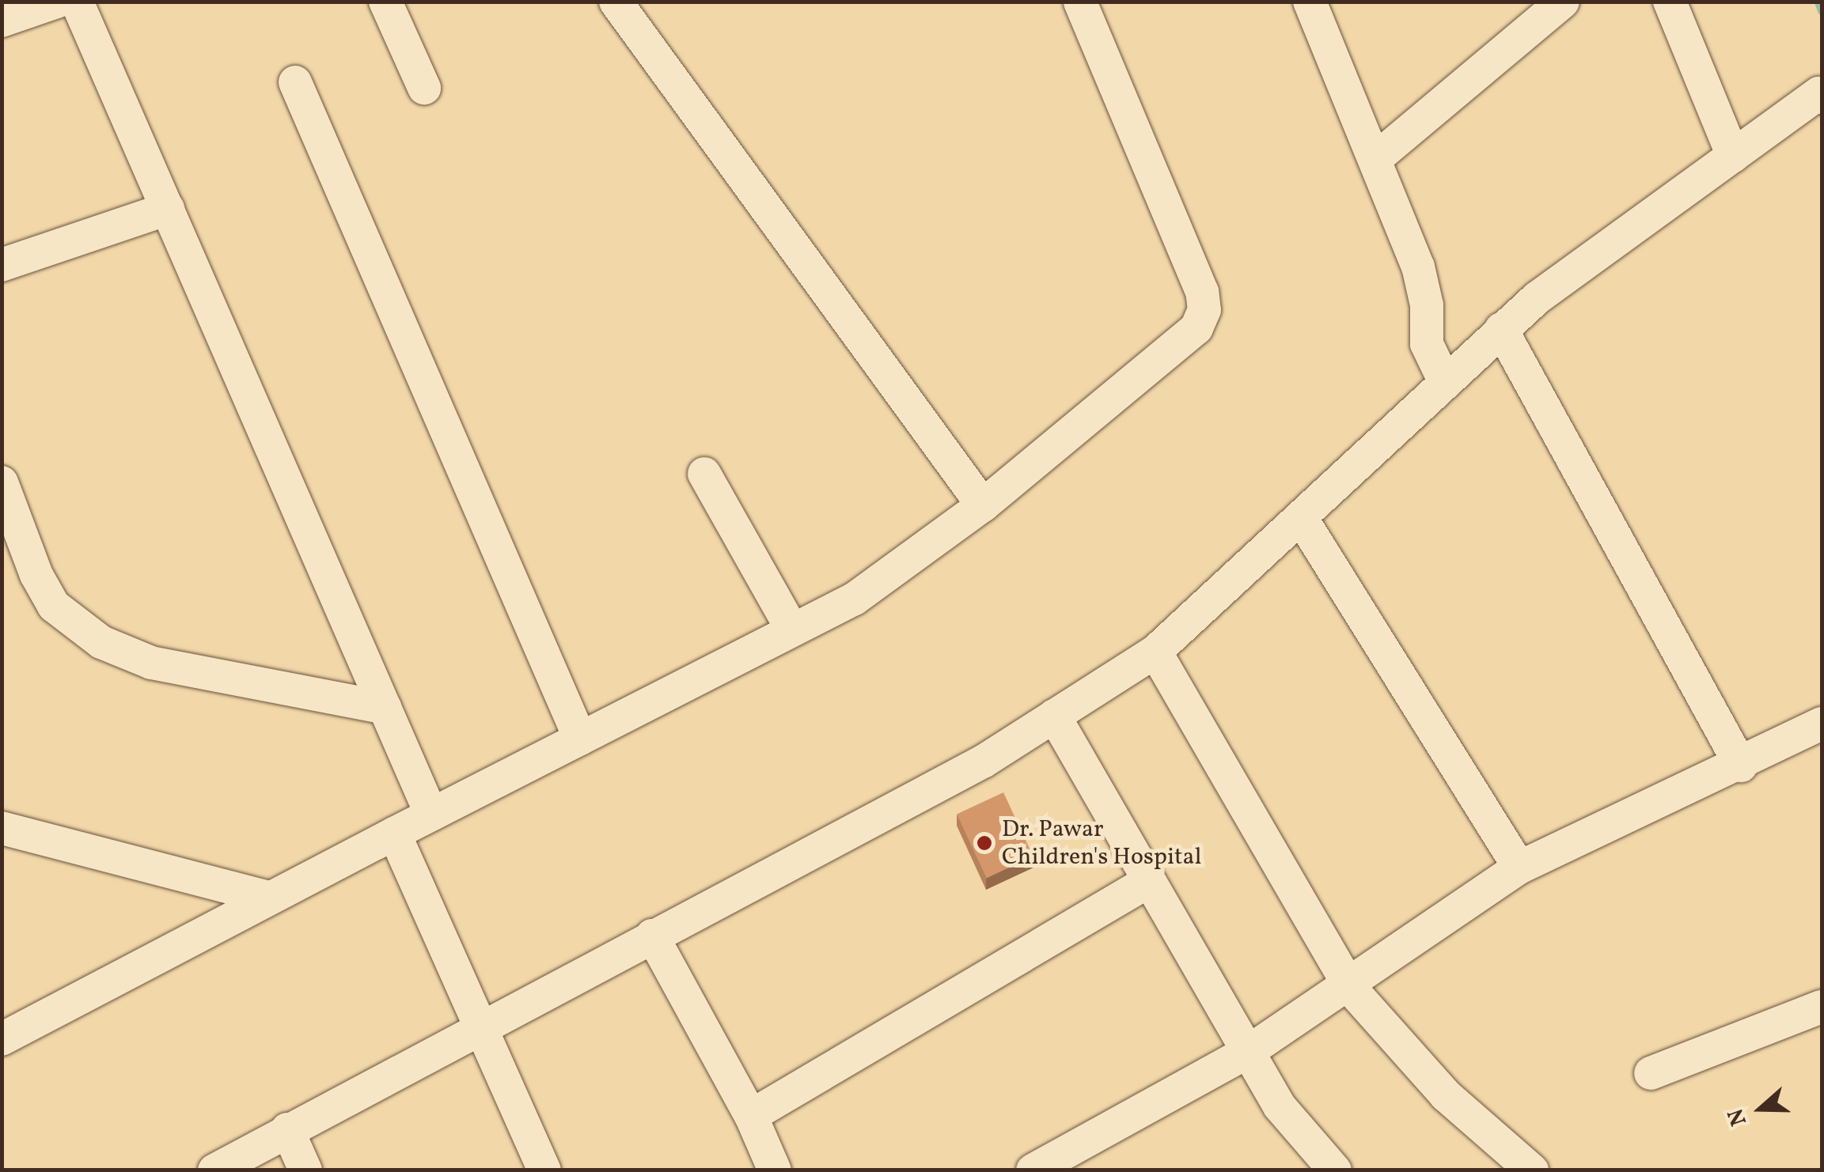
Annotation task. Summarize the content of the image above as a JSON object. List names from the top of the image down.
{
  "places": ["Dr. Pawar Children's Hospital"],
  "north": "left"
}
